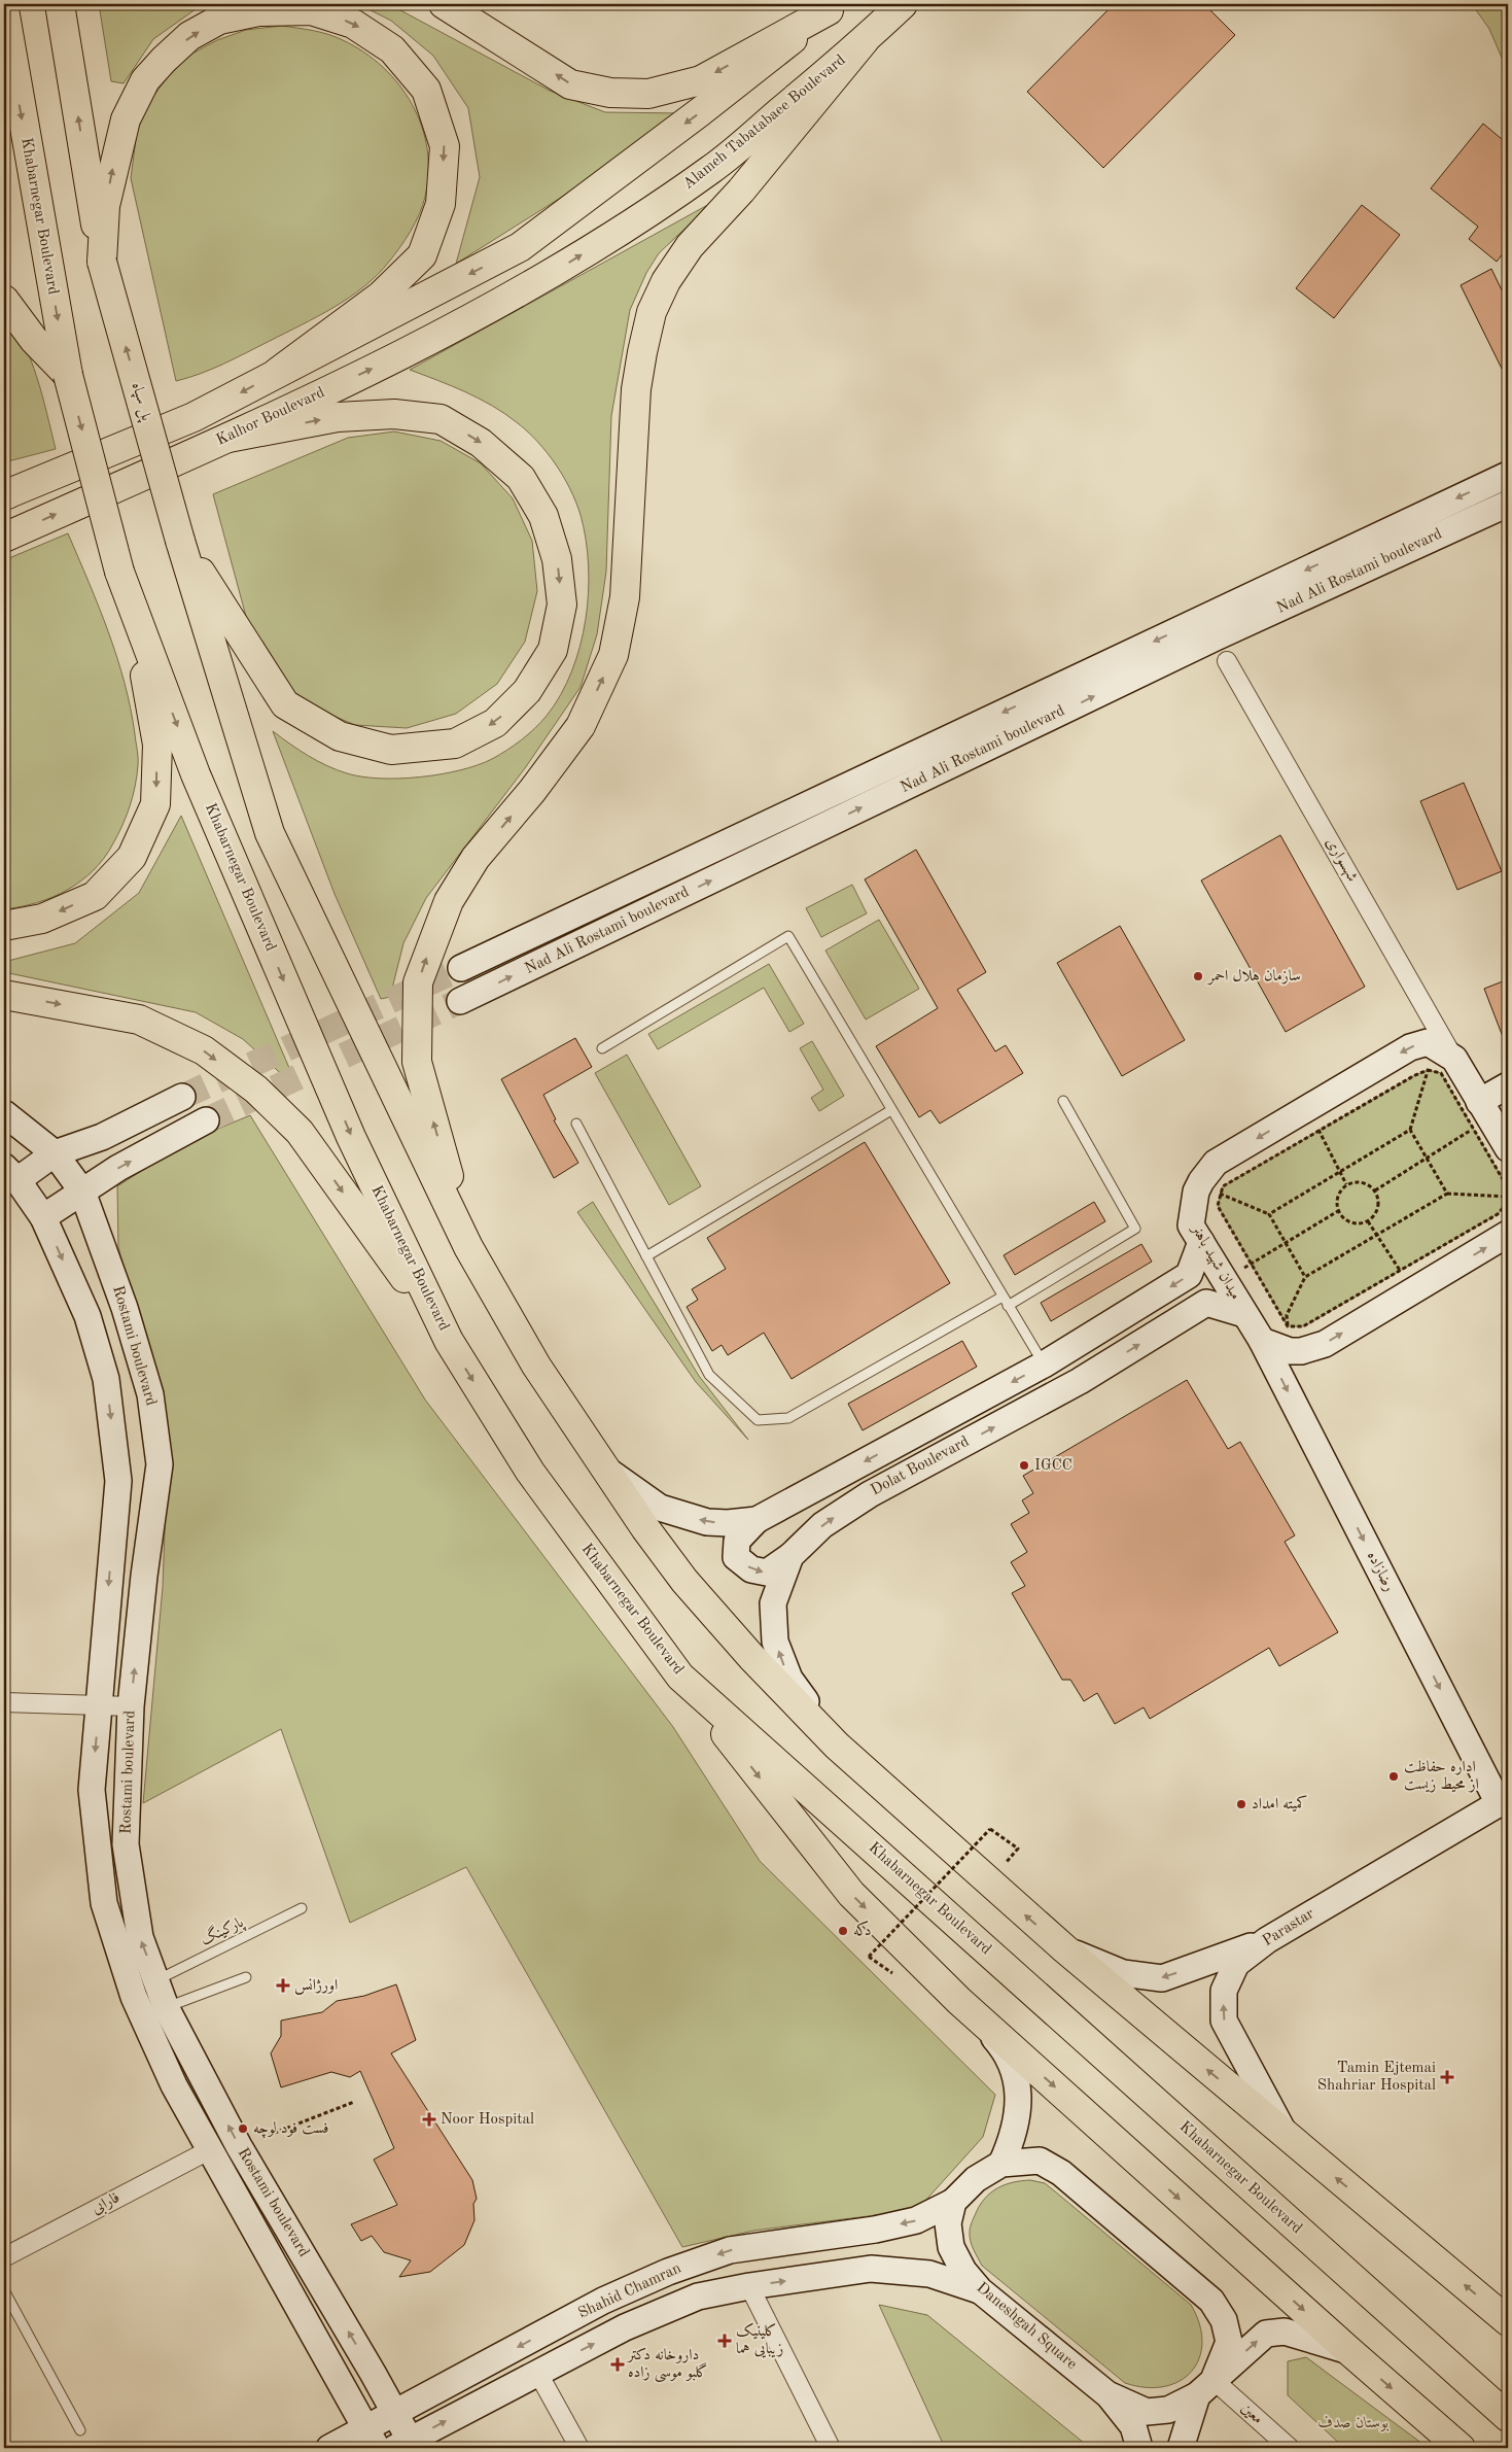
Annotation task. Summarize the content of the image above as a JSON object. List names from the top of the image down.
{
  "streets": {
    "main road": [
      "Alameh Tabatabaee Boulevard",
      "Khabarnegar Boulevard",
      "پل سپاه",
      "Kalhor Boulevard",
      "Nad Ali Rostami boulevard",
      "میدان شهید باهنر",
      "Rostami boulevard",
      "Dolat Boulevard",
      "رضازاده",
      "Parastar",
      "Shahid Chamran",
      "Daneshgah Square"
    ],
    "street": ["شهسواری", "فارابی", "معین"],
    "lane": ["پارکینگ"]
  },
  "crossings": [
    ["Alameh Tabatabaee Boulevard", "Kalhor Boulevard"],
    ["میدان شهید باهنر", "Dolat Boulevard"],
    ["میدان شهید باهنر", "رضازاده"],
    ["Rostami boulevard", "پارکینگ"],
    ["Rostami boulevard", "فارابی"],
    ["Rostami boulevard", "Shahid Chamran"],
    ["رضازاده", "Parastar"],
    ["Shahid Chamran", "Daneshgah Square"],
    ["Daneshgah Square", "معین"]
  ],
  "one_way": ["میدان شهید باهنر", "رضازاده", "Parastar"],
  "parks": ["بوستان صدف"],
  "places": {
    "other": [
      "سازمان هلال احمر",
      "IGCC",
      "اداره حفاظت از محیط زیست",
      "کمیته امداد",
      "دکه",
      "فست فود لوچه"
    ],
    "health": [
      "اورژانس",
      "Tamin Ejtemai Shahriar Hospital",
      "Noor Hospital",
      "کلینیک زیبایی هما",
      "داروخانه دکتر گلبو موسی زاده"
    ]
  }
}
